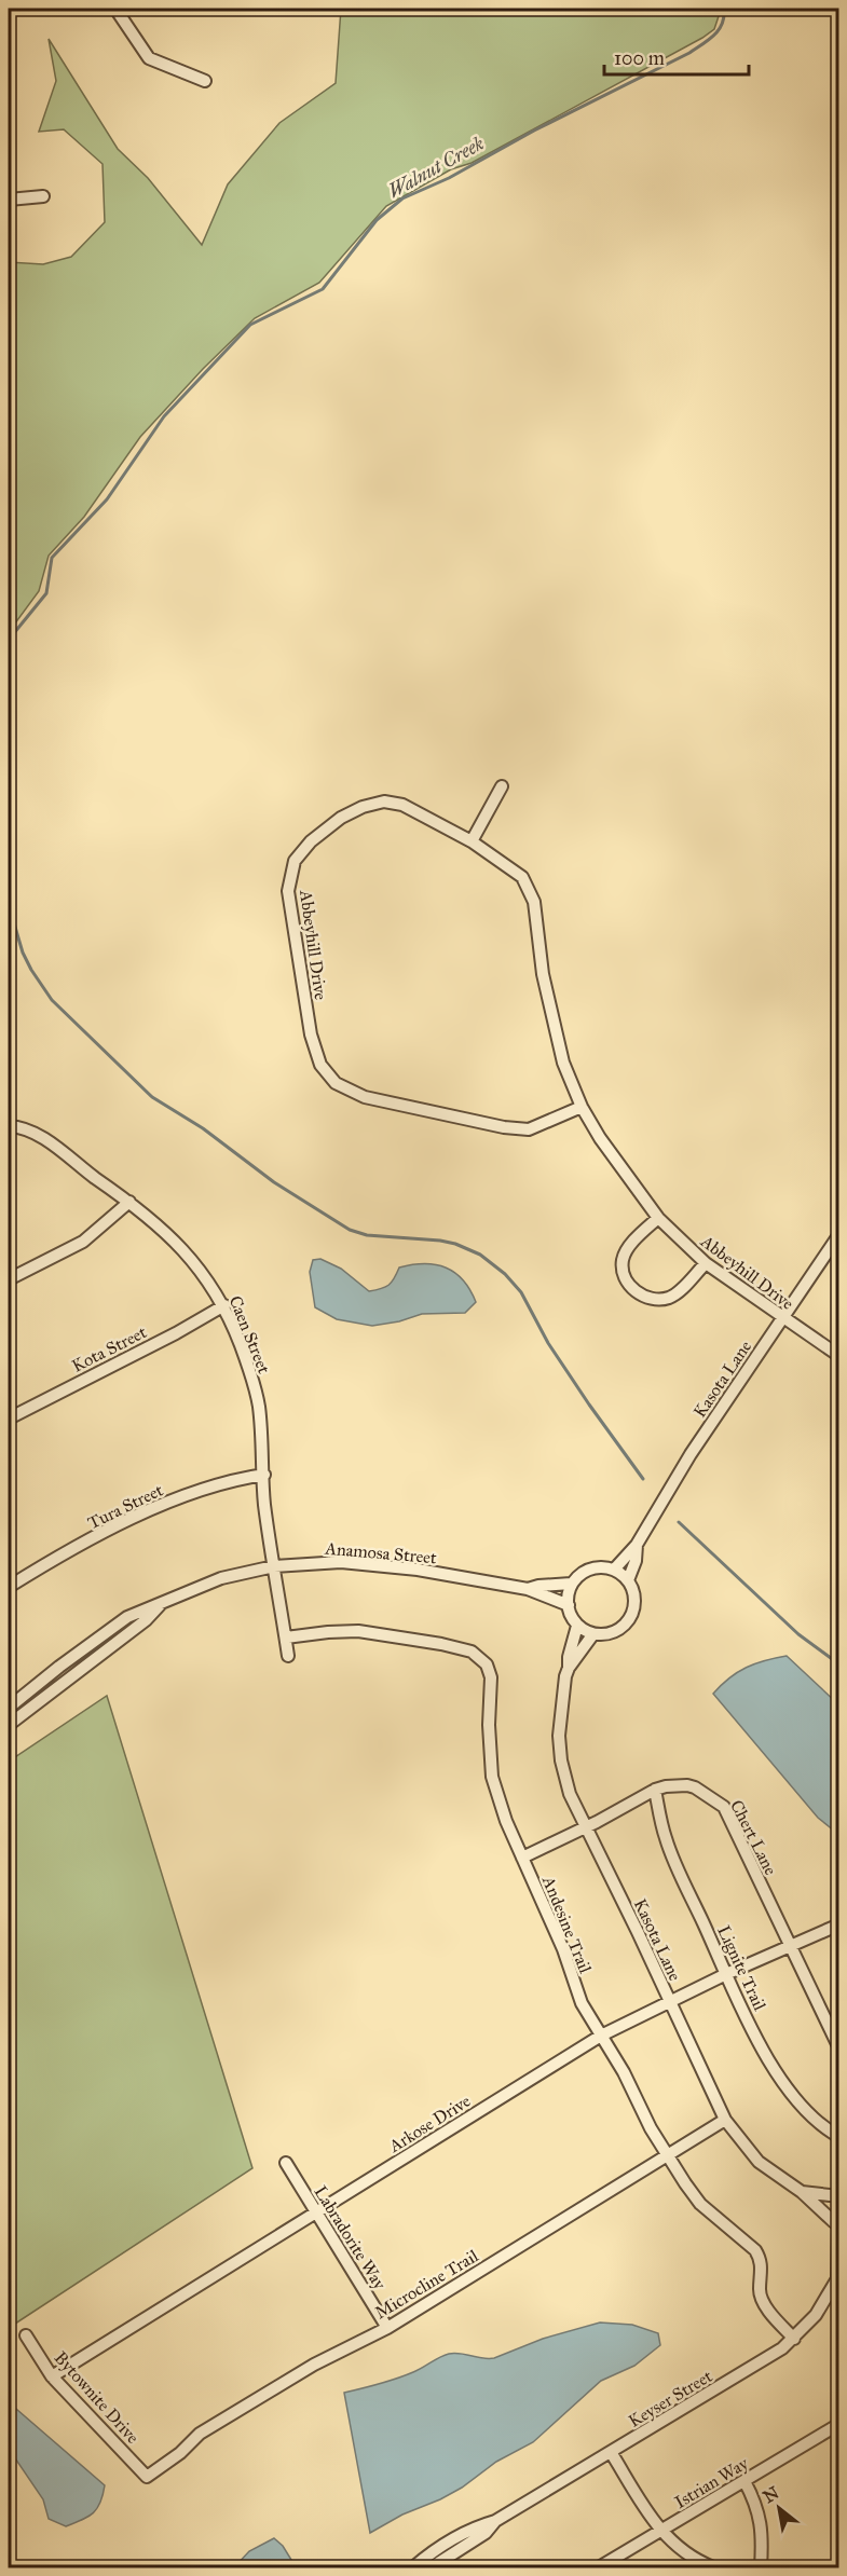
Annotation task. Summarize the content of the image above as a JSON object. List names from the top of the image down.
{
  "streets": {
    "street": [
      "Abbeyhill Drive",
      "Caen Street",
      "Kota Street",
      "Kasota Lane",
      "Tura Street",
      "Anamosa Street",
      "Chert Lane",
      "Andesine Trail",
      "Lignite Trail",
      "Arkose Drive",
      "Labradorite Way",
      "Microcline Trail",
      "Bytownite Drive",
      "Keyser Street",
      "Istrian Way"
    ]
  },
  "crossings": [
    ["Abbeyhill Drive", "Kasota Lane"],
    ["Caen Street", "Kota Street"],
    ["Caen Street", "Tura Street"],
    ["Caen Street", "Anamosa Street"],
    ["Caen Street", "Andesine Trail"],
    ["Kasota Lane", "Anamosa Street"],
    ["Kasota Lane", "Chert Lane"],
    ["Kasota Lane", "Arkose Drive"],
    ["Kasota Lane", "Microcline Trail"],
    ["Kasota Lane", "Keyser Street"],
    ["Chert Lane", "Andesine Trail"],
    ["Chert Lane", "Lignite Trail"],
    ["Chert Lane", "Arkose Drive"],
    ["Andesine Trail", "Arkose Drive"],
    ["Andesine Trail", "Microcline Trail"],
    ["Andesine Trail", "Keyser Street"],
    ["Lignite Trail", "Arkose Drive"],
    ["Arkose Drive", "Labradorite Way"],
    ["Arkose Drive", "Bytownite Drive"],
    ["Labradorite Way", "Microcline Trail"],
    ["Microcline Trail", "Bytownite Drive"]
  ],
  "water": ["Walnut Creek"],
  "scale_bar": "100 m",
  "north": "top left"
}
